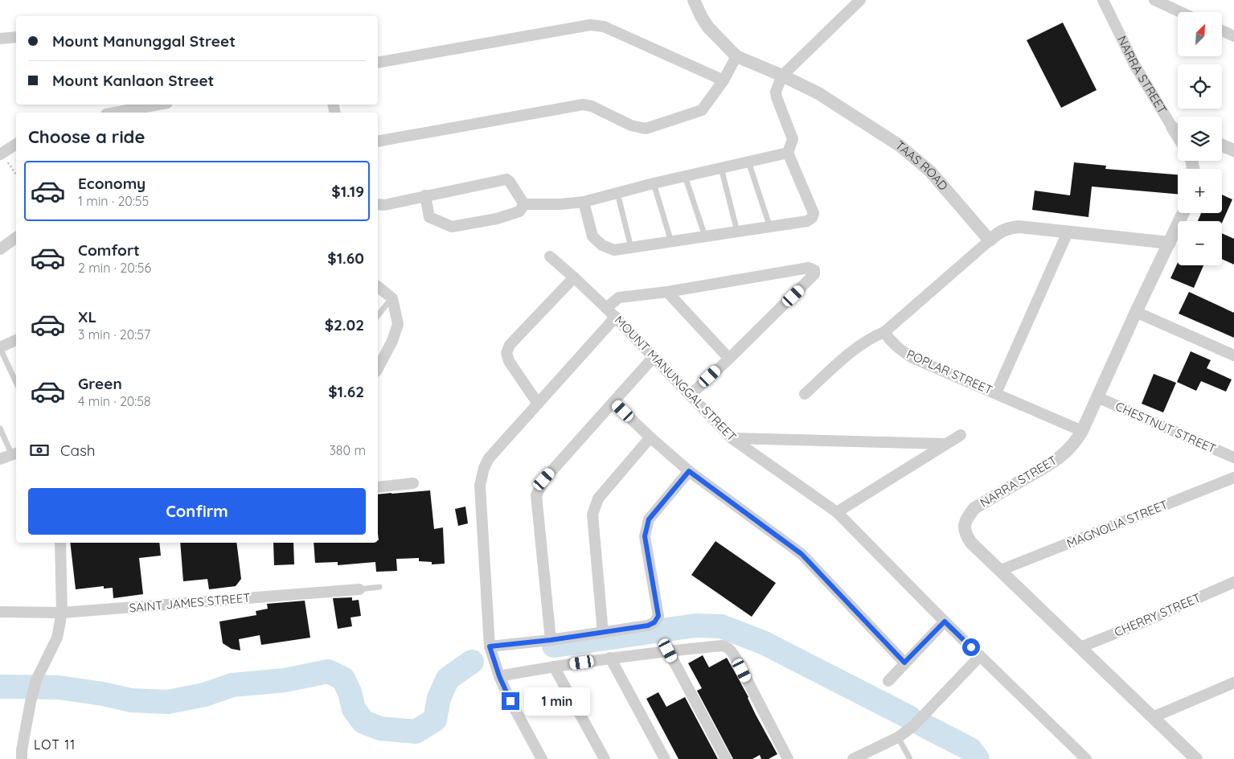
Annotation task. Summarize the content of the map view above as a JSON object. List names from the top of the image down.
{
  "streets": {
    "street": [
      "NARRA STREET",
      "TAAS ROAD",
      "POPLAR STREET",
      "MOUNT MANUNGGAL STREET",
      "CHESTNUT STREET",
      "MAGNOLIA STREET",
      "SAINT JAMES STREET",
      "CHERRY STREET"
    ]
  },
  "crossings": [
    ["NARRA STREET", "POPLAR STREET"],
    ["NARRA STREET", "CHESTNUT STREET"],
    ["NARRA STREET", "MAGNOLIA STREET"],
    ["NARRA STREET", "CHERRY STREET"]
  ],
  "districts": ["LOT 11"],
  "north": "top right",
  "page": {
    "map_buttons": ["+", "−"],
    "banner": ["Mount Manunggal Street", "Mount Kanlaon Street"],
    "heading": "Choose a ride",
    "list": [
      {
        "name": "Economy",
        "note": "1 min · 20:55",
        "value": "$1.19"
      },
      {
        "name": "Comfort",
        "note": "2 min · 20:56",
        "value": "$1.60"
      },
      {
        "name": "XL",
        "note": "3 min · 20:57",
        "value": "$2.02"
      },
      {
        "name": "Green",
        "note": "4 min · 20:58",
        "value": "$1.62"
      }
    ],
    "pay": ["Cash", "380 m"],
    "buttons": "Confirm",
    "bubble": "1 min"
  }
}
